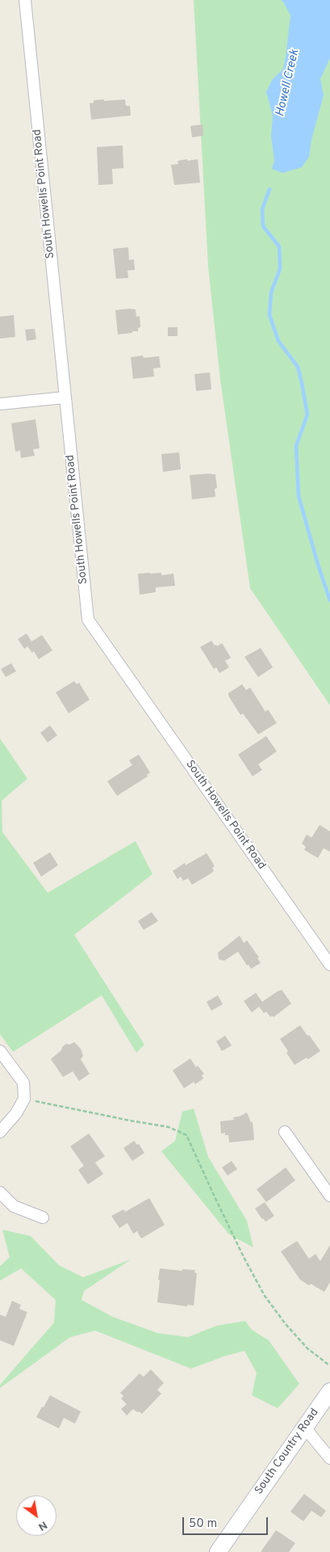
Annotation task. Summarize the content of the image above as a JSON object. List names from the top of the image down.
{
  "streets": {
    "main road": ["South Country Road"],
    "street": ["South Howells Point Road"]
  },
  "water": ["Howell Creek"],
  "scale_bar": "50 m",
  "north": "bottom right"
}
